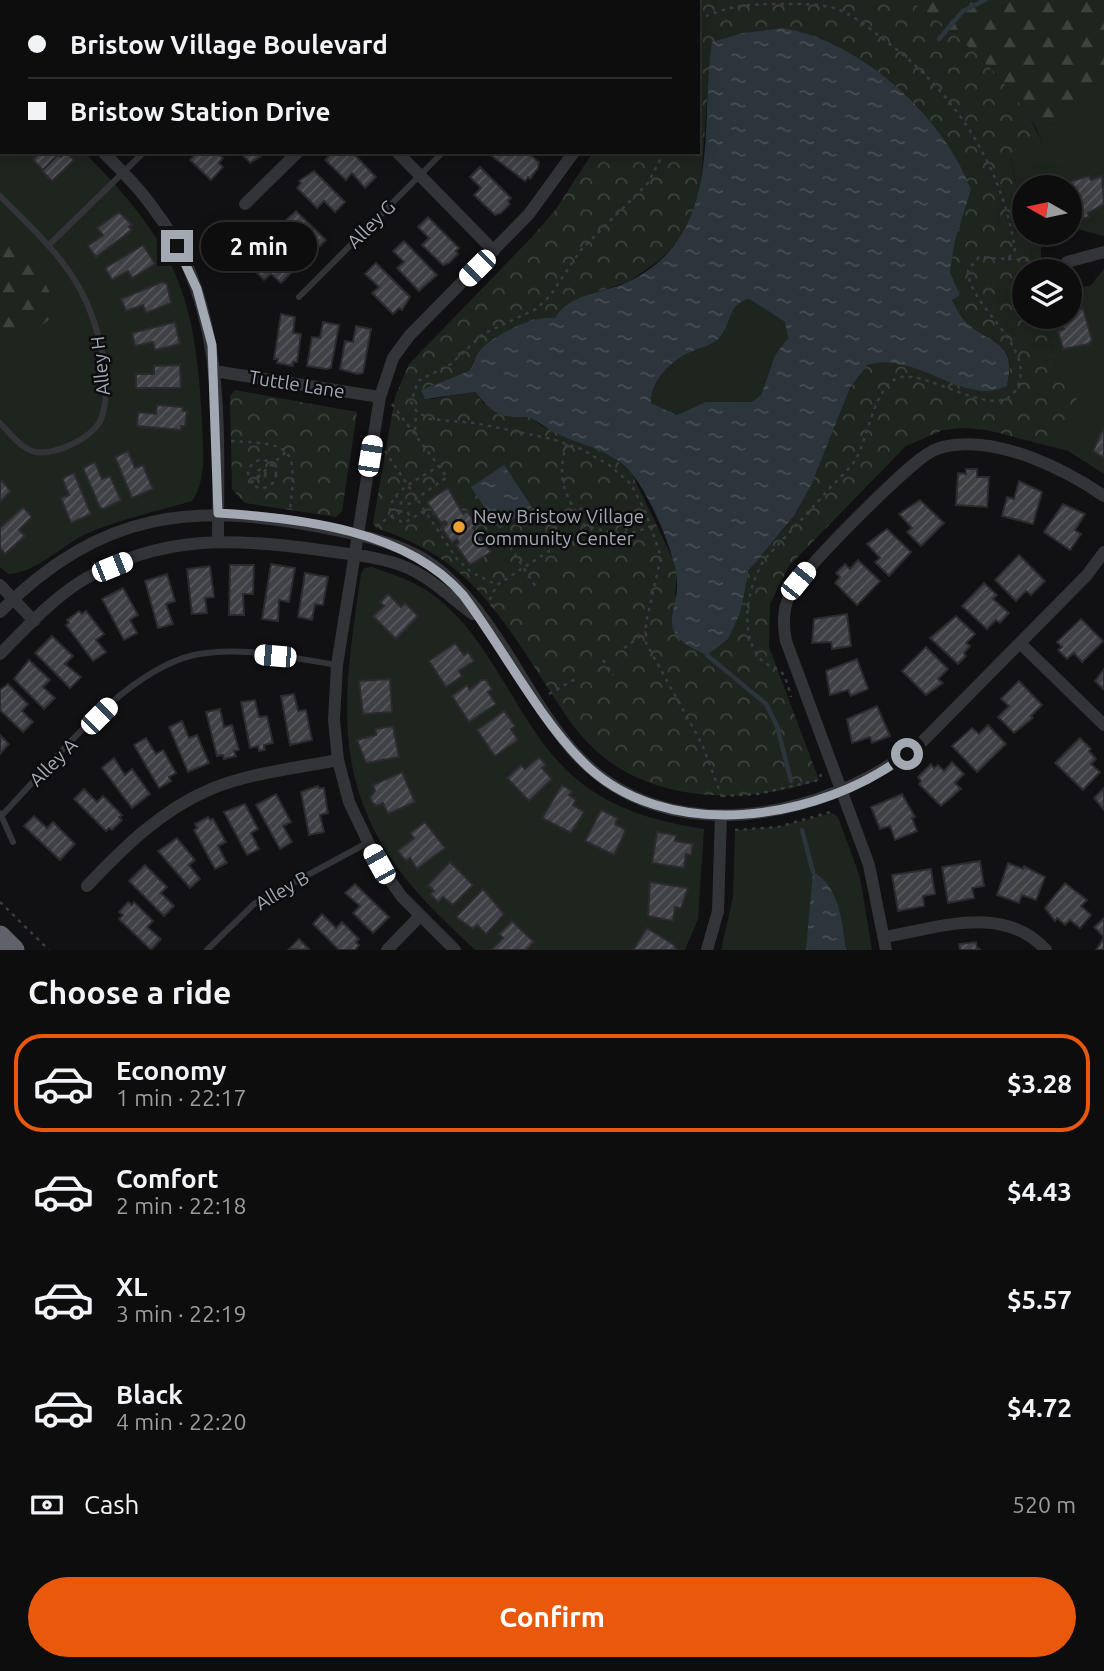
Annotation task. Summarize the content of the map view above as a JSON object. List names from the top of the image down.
{
  "streets": {
    "street": ["Tuttle Lane"],
    "lane": [
      "Alley G",
      "Alley H",
      "Alley A",
      "Alley B"
    ]
  },
  "places": ["New Bristow Village Community Center"],
  "north": "left",
  "page": {
    "banner": ["Bristow Village Boulevard", "Bristow Station Drive"],
    "bubble": "2 min",
    "heading": "Choose a ride",
    "list": [
      {
        "name": "Economy",
        "note": "1 min · 22:17",
        "value": "$3.28"
      },
      {
        "name": "Comfort",
        "note": "2 min · 22:18",
        "value": "$4.43"
      },
      {
        "name": "XL",
        "note": "3 min · 22:19",
        "value": "$5.57"
      },
      {
        "name": "Black",
        "note": "4 min · 22:20",
        "value": "$4.72"
      }
    ],
    "pay": ["Cash", "520 m"],
    "buttons": "Confirm"
  }
}
